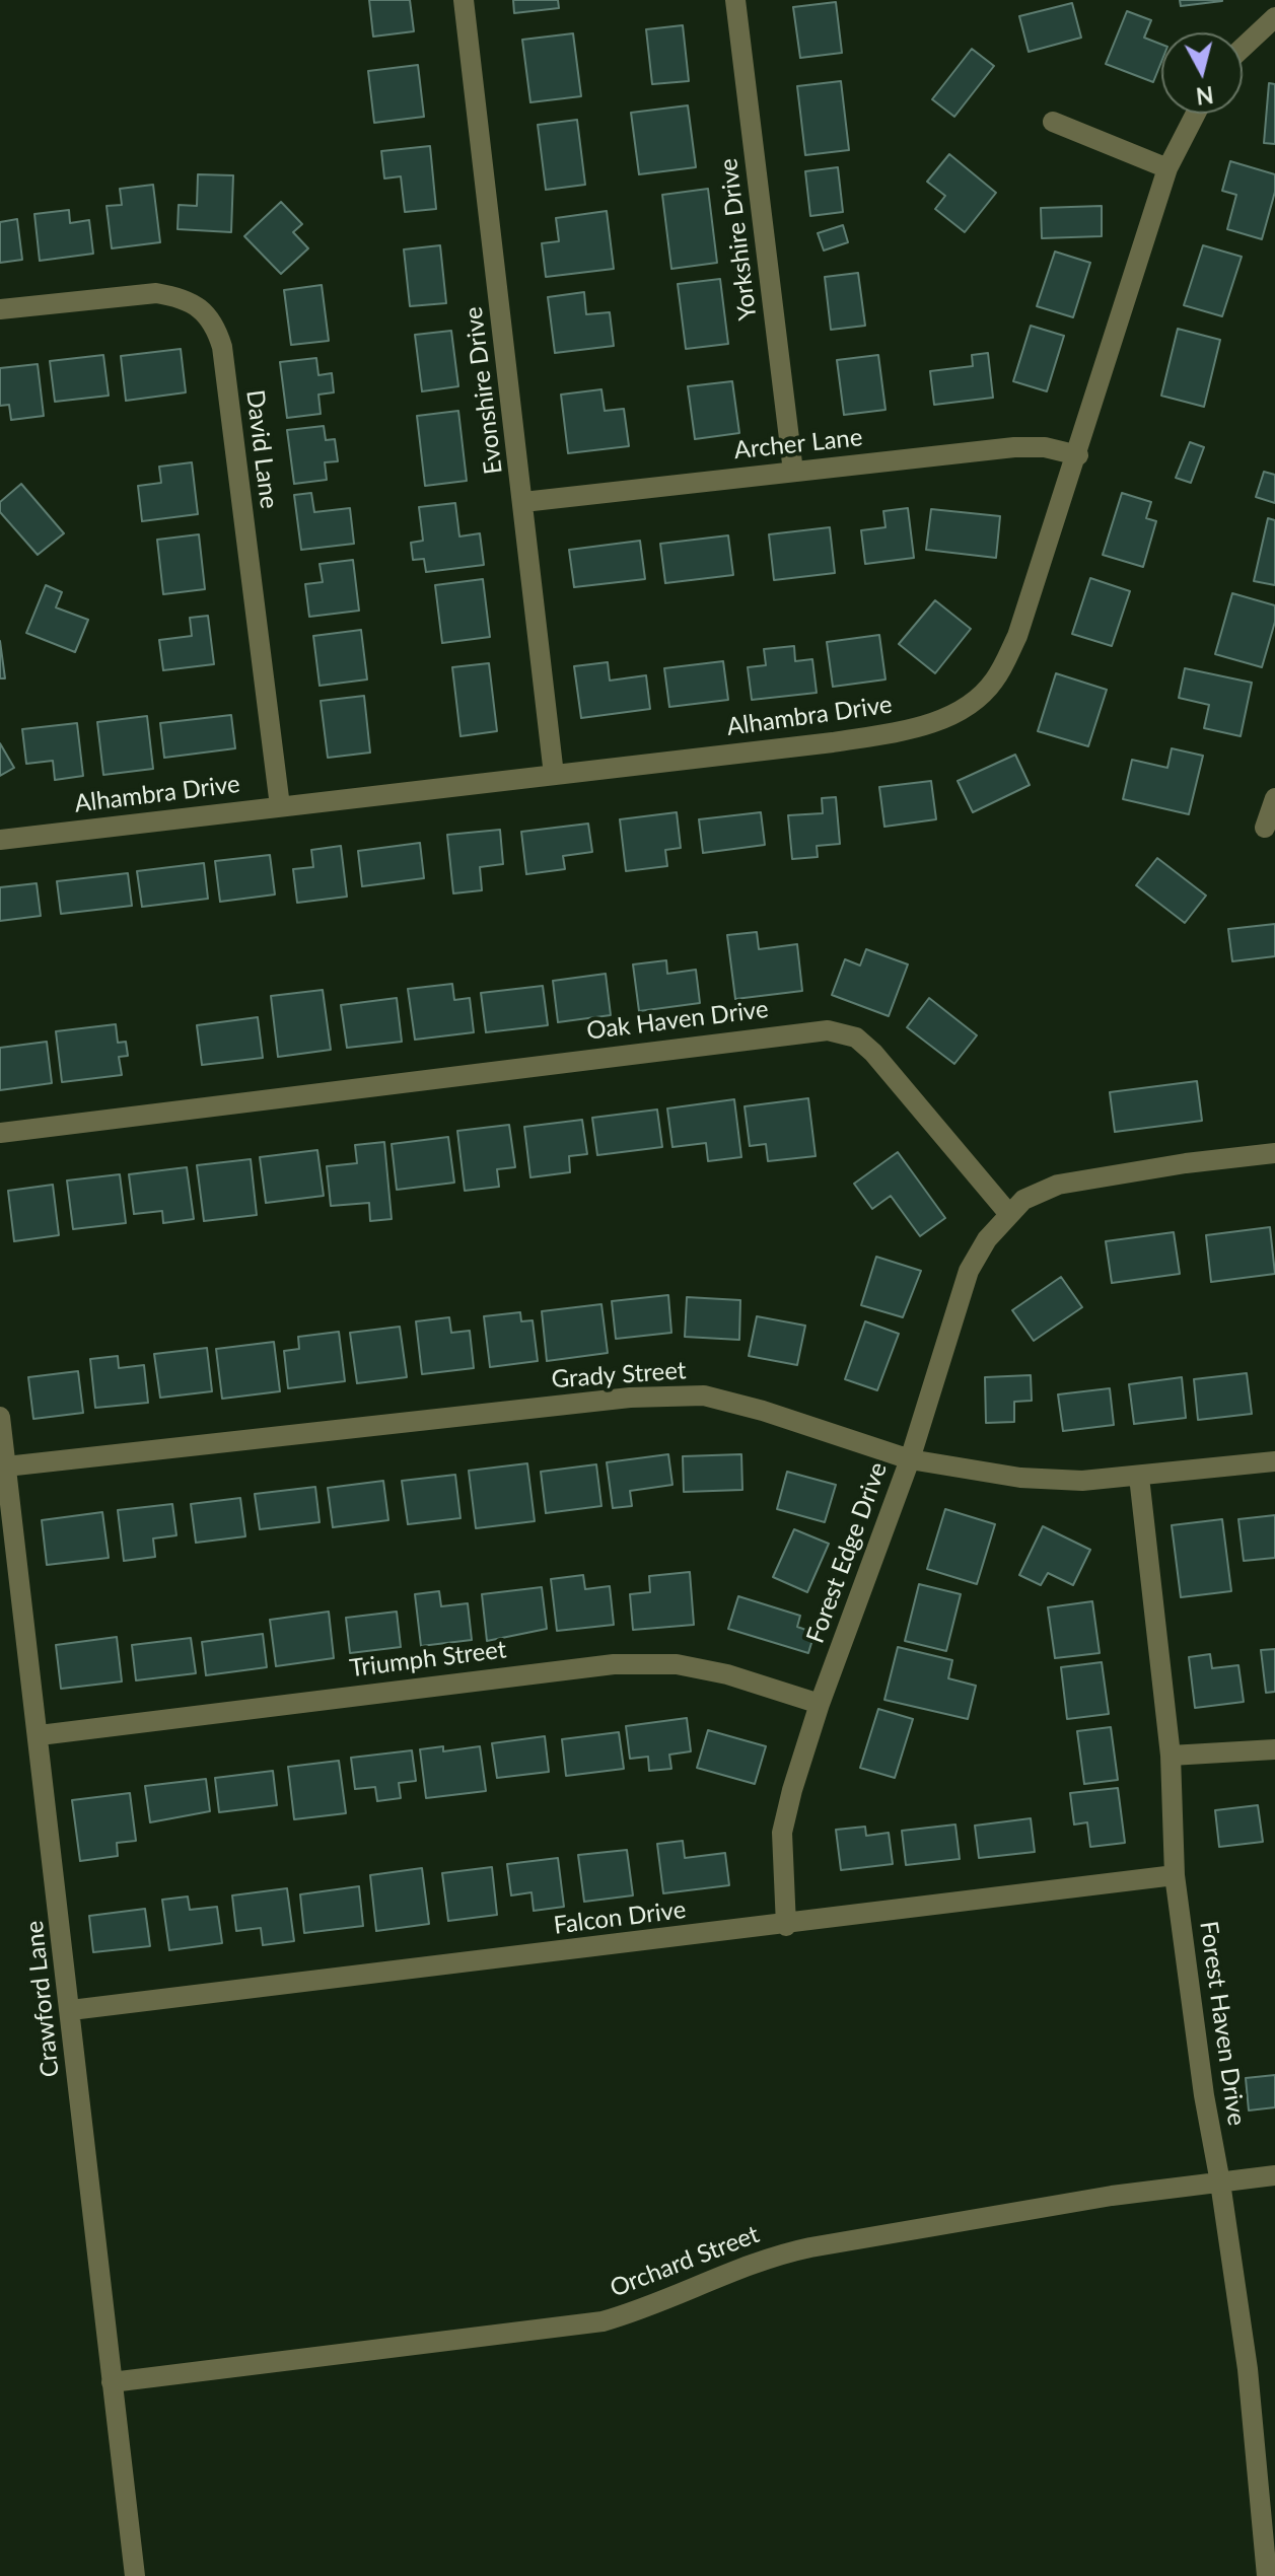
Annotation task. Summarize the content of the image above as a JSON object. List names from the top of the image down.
{
  "streets": {
    "street": [
      "Yorkshire Drive",
      "Evonshire Drive",
      "Archer Lane",
      "David Lane",
      "Alhambra Drive",
      "Oak Haven Drive",
      "Grady Street",
      "Forest Edge Drive",
      "Triumph Street",
      "Falcon Drive",
      "Crawford Lane",
      "Forest Haven Drive",
      "Orchard Street"
    ]
  },
  "crossings": [
    ["Yorkshire Drive", "Archer Lane"],
    ["Evonshire Drive", "Archer Lane"],
    ["Evonshire Drive", "Alhambra Drive"],
    ["Archer Lane", "Alhambra Drive"],
    ["David Lane", "Alhambra Drive"],
    ["Oak Haven Drive", "Forest Edge Drive"],
    ["Grady Street", "Forest Edge Drive"],
    ["Grady Street", "Crawford Lane"],
    ["Grady Street", "Forest Haven Drive"],
    ["Forest Edge Drive", "Triumph Street"],
    ["Forest Edge Drive", "Falcon Drive"],
    ["Triumph Street", "Crawford Lane"],
    ["Falcon Drive", "Crawford Lane"],
    ["Falcon Drive", "Forest Haven Drive"],
    ["Crawford Lane", "Orchard Street"],
    ["Forest Haven Drive", "Orchard Street"]
  ],
  "north": "bottom"
}
